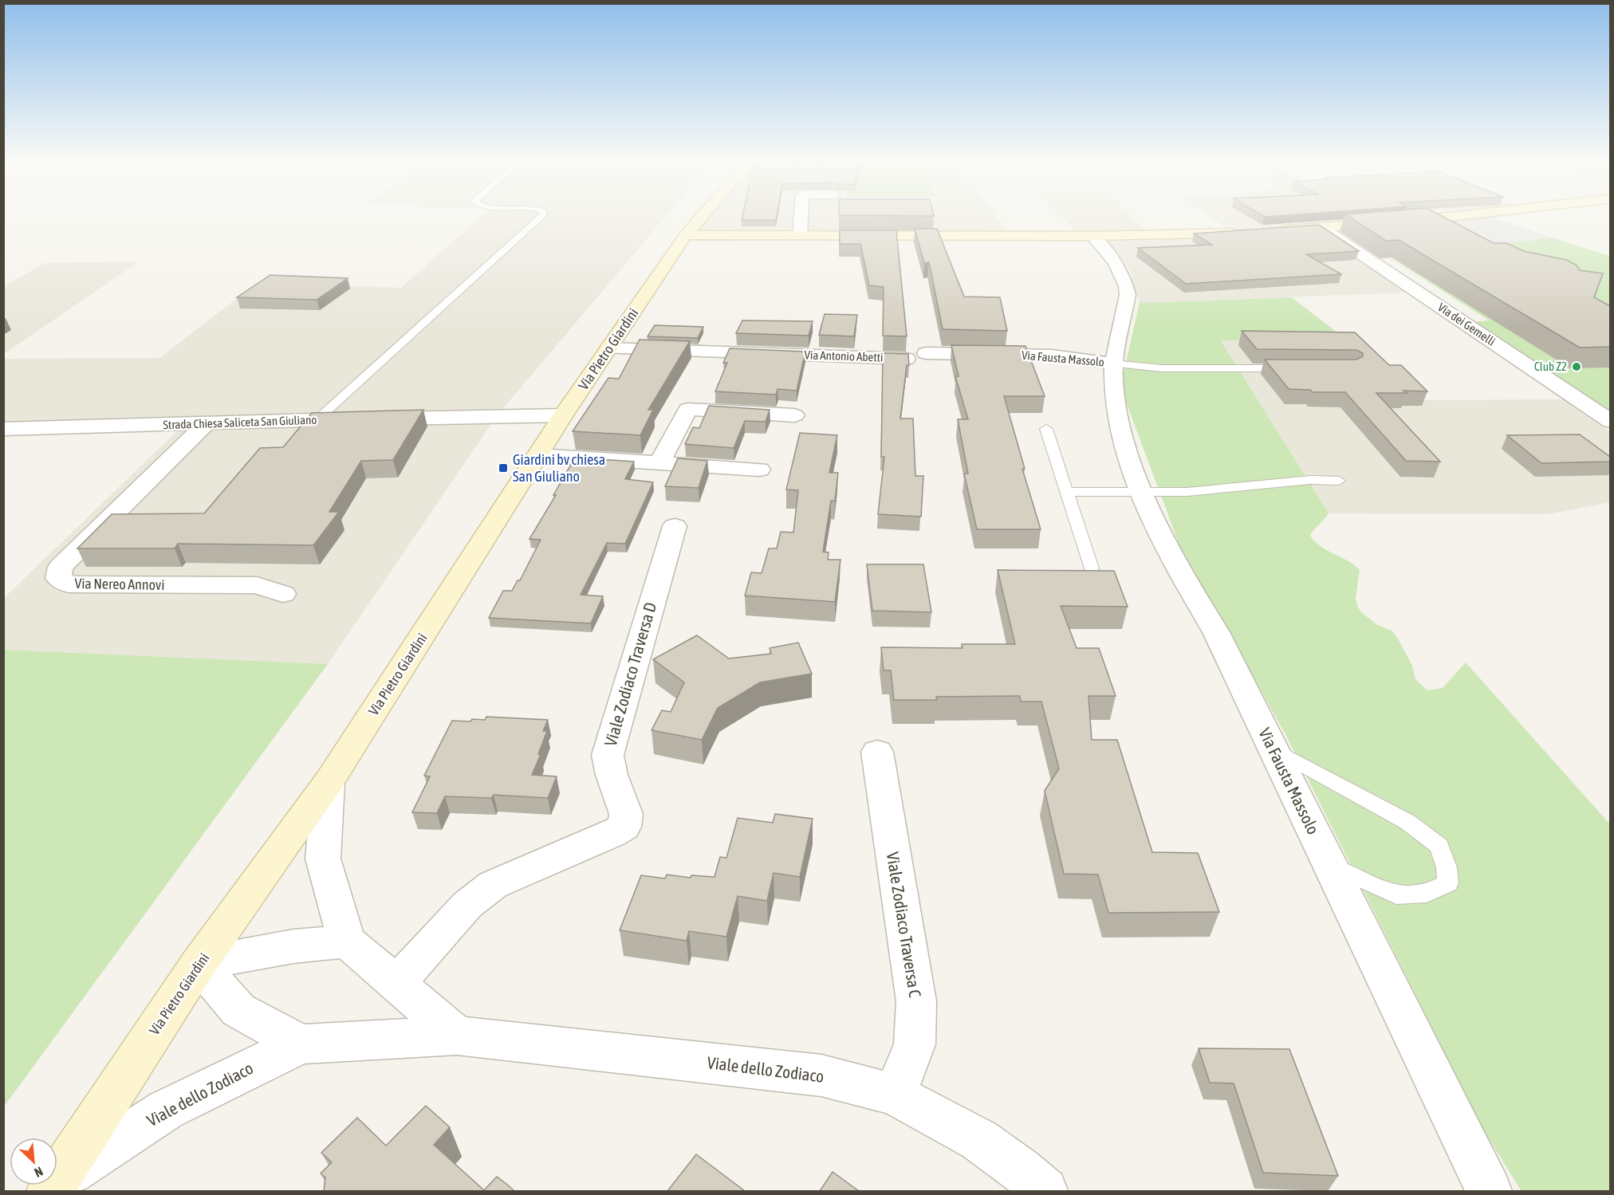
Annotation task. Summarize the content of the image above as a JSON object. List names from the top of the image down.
{
  "streets": {
    "main road": ["Via Pietro Giardini"],
    "street": [
      "Via dei Gemelli",
      "Via Antonio Abetti",
      "Via Fausta Massolo",
      "Strada Chiesa Saliceta San Giuliano",
      "Via Nereo Annovi",
      "Viale Zodiaco Traversa D",
      "Viale Zodiaco Traversa C",
      "Viale dello Zodiaco"
    ]
  },
  "crossings": [
    ["Via Pietro Giardini", "Via Antonio Abetti"],
    ["Via Pietro Giardini", "Strada Chiesa Saliceta San Giuliano"],
    ["Via Pietro Giardini", "Viale dello Zodiaco"],
    ["Strada Chiesa Saliceta San Giuliano", "Via Nereo Annovi"],
    ["Viale Zodiaco Traversa C", "Viale dello Zodiaco"]
  ],
  "places": {
    "other": ["Club Z2"],
    "transit": ["Giardini bv chiesa San Giuliano"]
  },
  "north": "bottom right"
}
